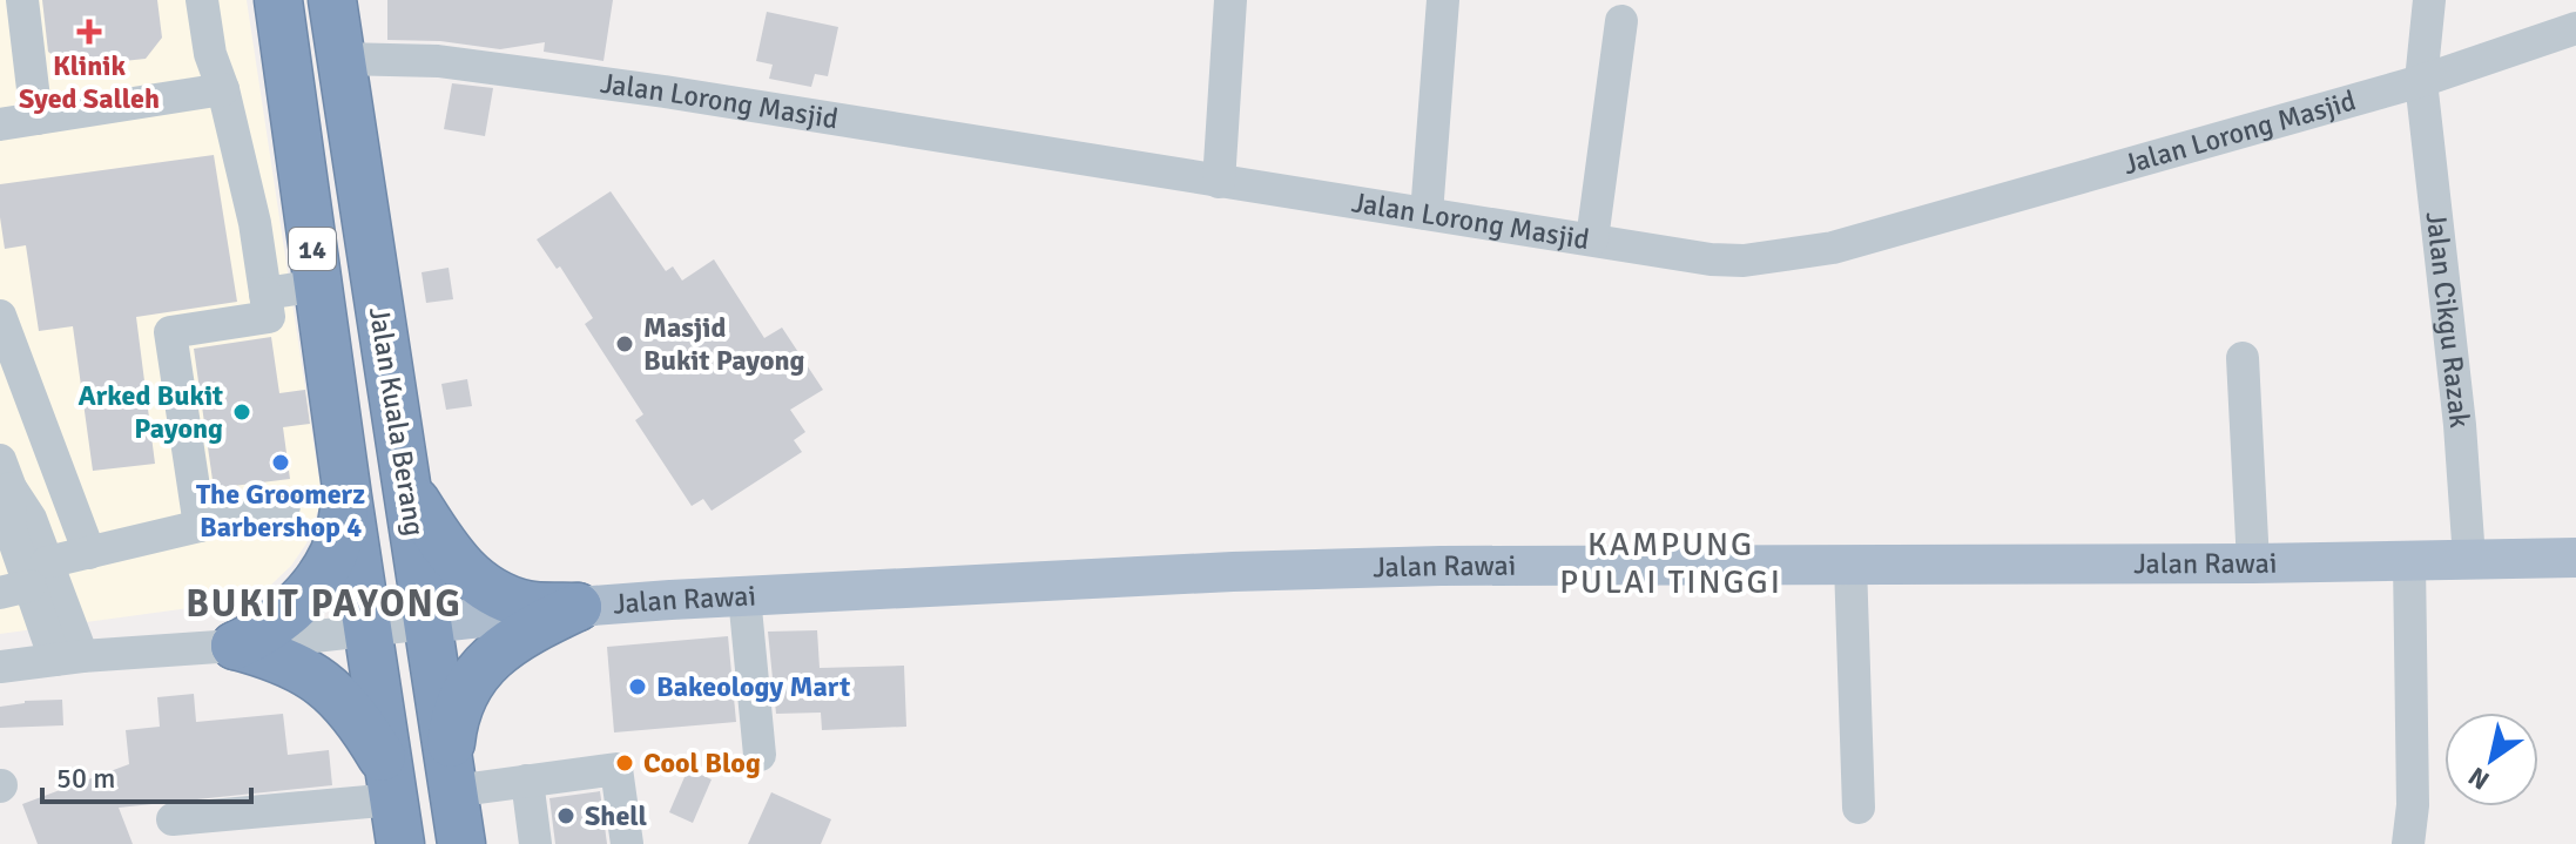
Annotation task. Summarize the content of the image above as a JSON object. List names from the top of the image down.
{
  "streets": {
    "highway": ["14", "Jalan Kuala Berang"],
    "main road": ["Jalan Rawai"],
    "street": ["Jalan Lorong Masjid", "Jalan Cikgu Razak"]
  },
  "crossings": [
    ["Jalan Lorong Masjid", "Jalan Cikgu Razak"],
    ["Jalan Lorong Masjid", "Jalan Kuala Berang"],
    ["Jalan Cikgu Razak", "Jalan Rawai"],
    ["Jalan Kuala Berang", "Jalan Rawai"]
  ],
  "districts": ["KAMPUNG PULAI TINGGI", "BUKIT PAYONG"],
  "places": {
    "health": ["Klinik Syed Salleh"],
    "other": [
      "Masjid Bukit Payong",
      "Arked Bukit Payong",
      "The Groomerz Barbershop 4",
      "Bakeology Mart",
      "Cool Blog",
      "Shell"
    ]
  },
  "scale_bar": "50 m",
  "north": "bottom left"
}
